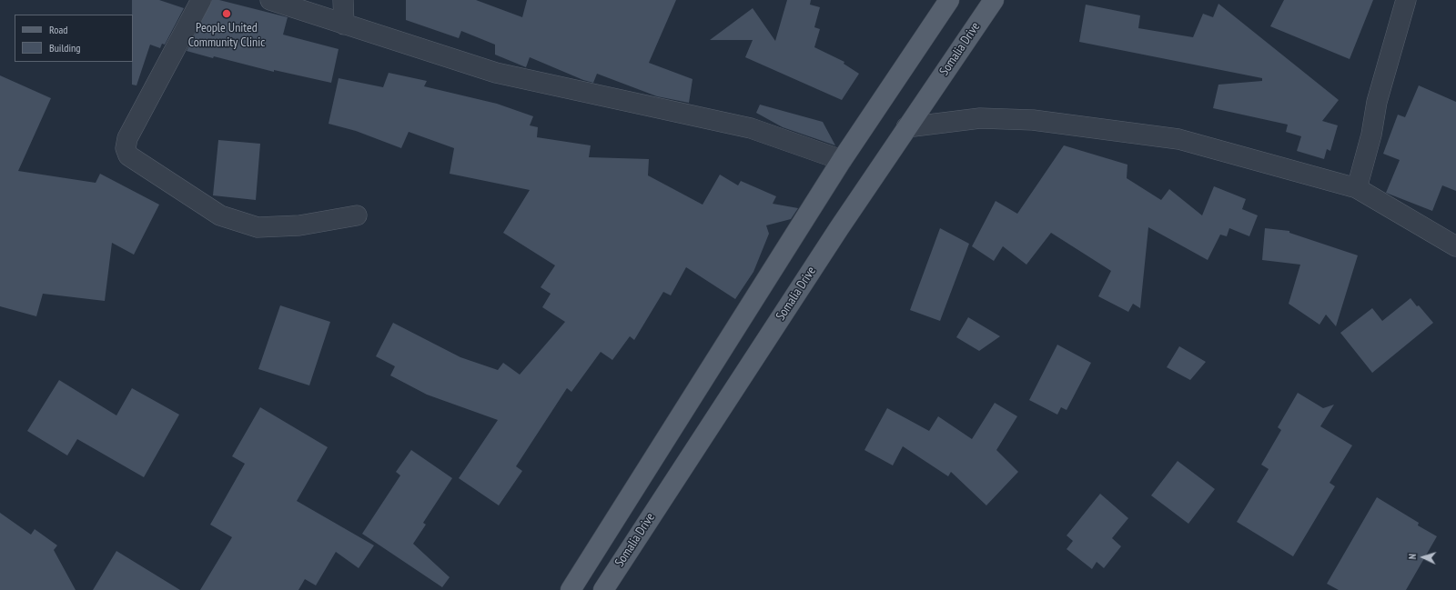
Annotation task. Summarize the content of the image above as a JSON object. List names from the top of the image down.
{
  "streets": {
    "main road": ["Somalia Drive"]
  },
  "places": ["People United Community Clinic"],
  "legend": ["Road", "Building"],
  "north": "left"
}
